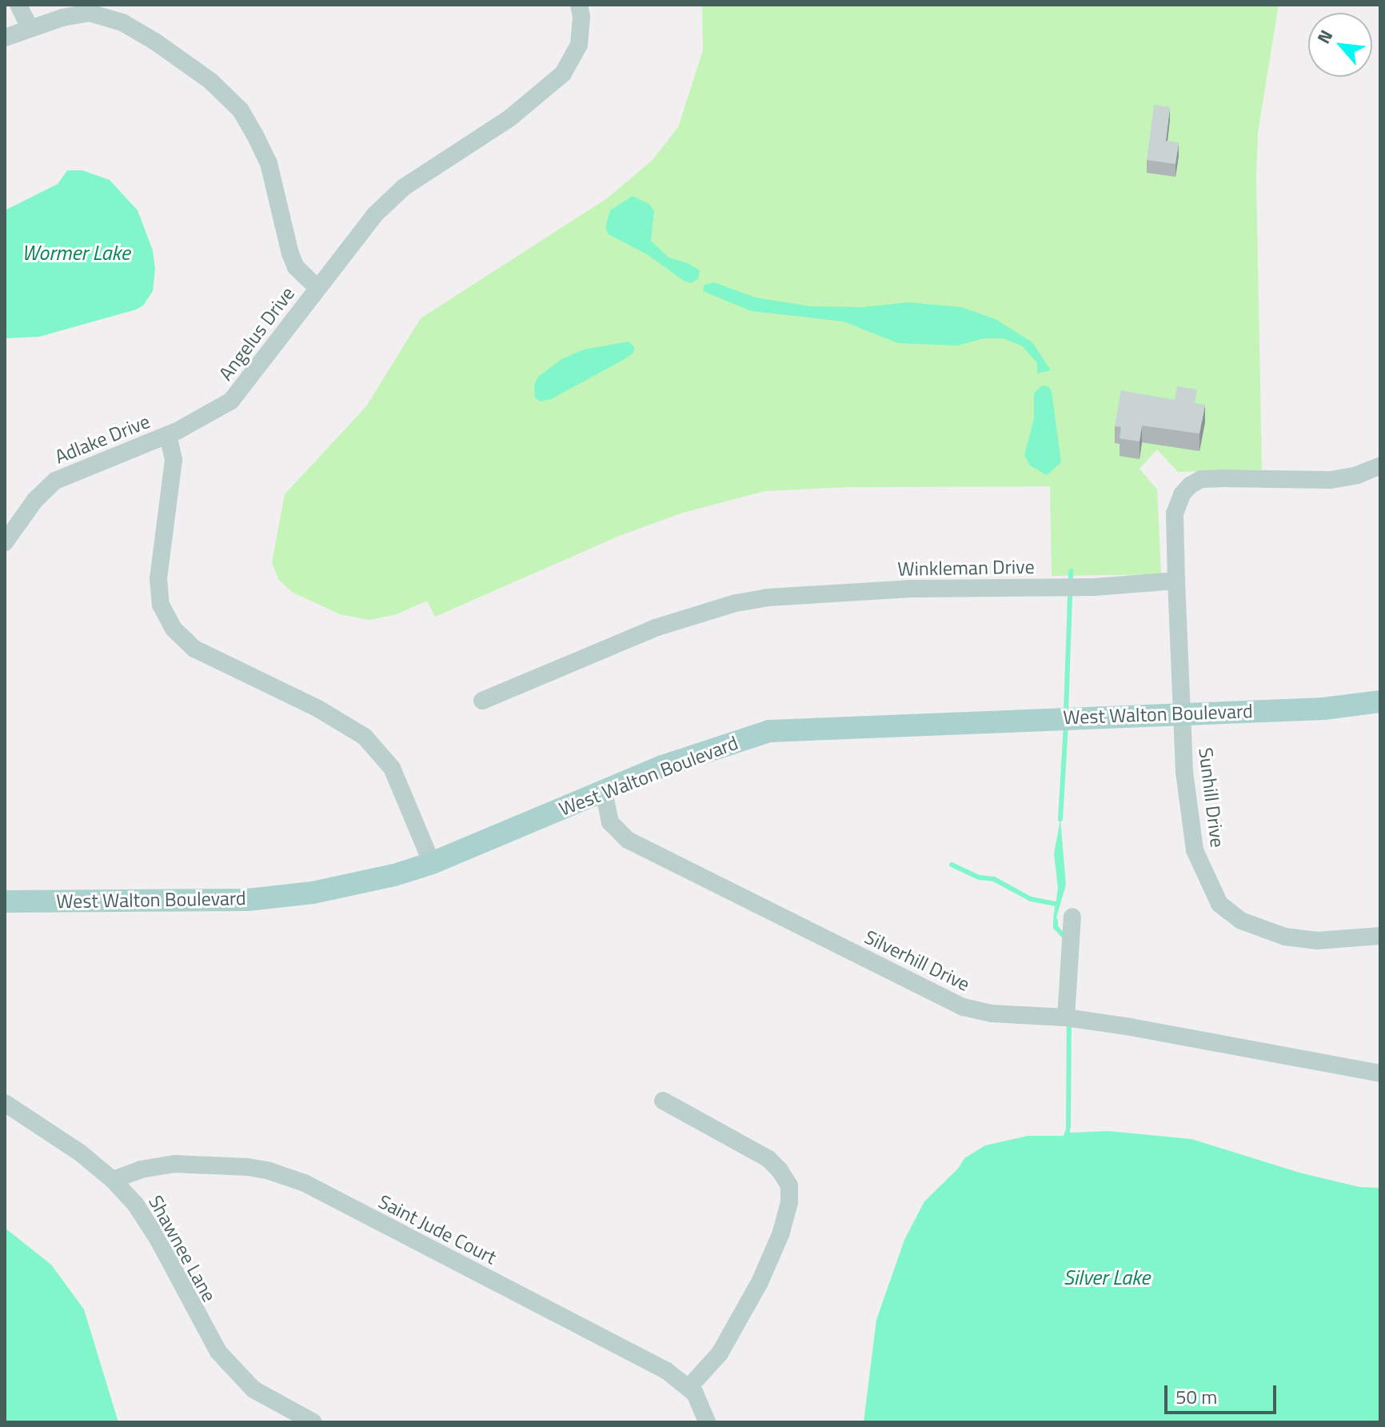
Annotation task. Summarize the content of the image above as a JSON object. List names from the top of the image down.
{
  "streets": {
    "main road": ["West Walton Boulevard"],
    "street": [
      "Angelus Drive",
      "Adlake Drive",
      "Winkleman Drive",
      "Sunhill Drive",
      "Silverhill Drive",
      "Saint Jude Court",
      "Shawnee Lane"
    ]
  },
  "crossings": [
    ["Angelus Drive", "Adlake Drive"],
    ["Winkleman Drive", "Sunhill Drive"],
    ["West Walton Boulevard", "Sunhill Drive"],
    ["West Walton Boulevard", "Silverhill Drive"],
    ["Saint Jude Court", "Shawnee Lane"]
  ],
  "water": ["Wormer Lake", "Silver Lake"],
  "scale_bar": "50 m",
  "north": "top left"
}
